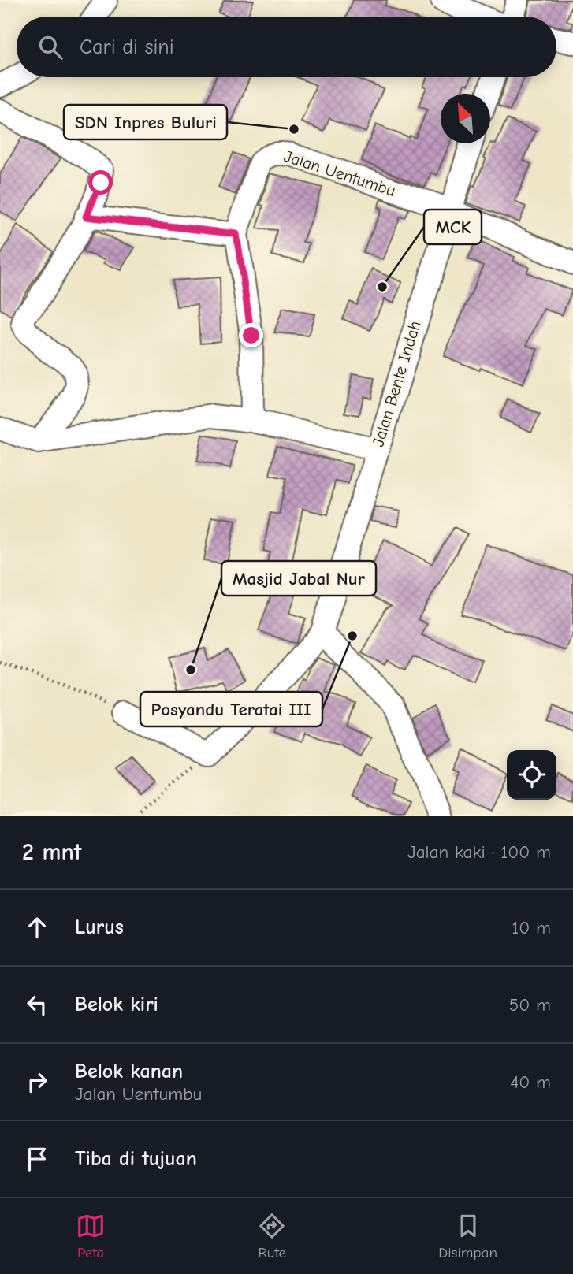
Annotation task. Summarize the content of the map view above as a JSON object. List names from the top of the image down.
{
  "streets": {
    "street": ["Jalan Uentumbu", "Jalan Bente Indah"]
  },
  "crossings": [
    ["Jalan Uentumbu", "Jalan Bente Indah"]
  ],
  "places": [
    "SDN Inpres Buluri",
    "MCK",
    "Posyandu Teratai III",
    "Masjid Jabal Nur"
  ],
  "north": "top left",
  "page": {
    "search": "Cari di sini",
    "heading": ["2 mnt", "Jalan kaki · 100 m"],
    "list": [
      ["Lurus", "10 m"],
      ["Belok kiri", "50 m"],
      ["Belok kanan", "Jalan Uentumbu", "40 m"],
      "Tiba di tujuan"
    ],
    "nav": ["Peta", "Rute", "Disimpan"]
  }
}
